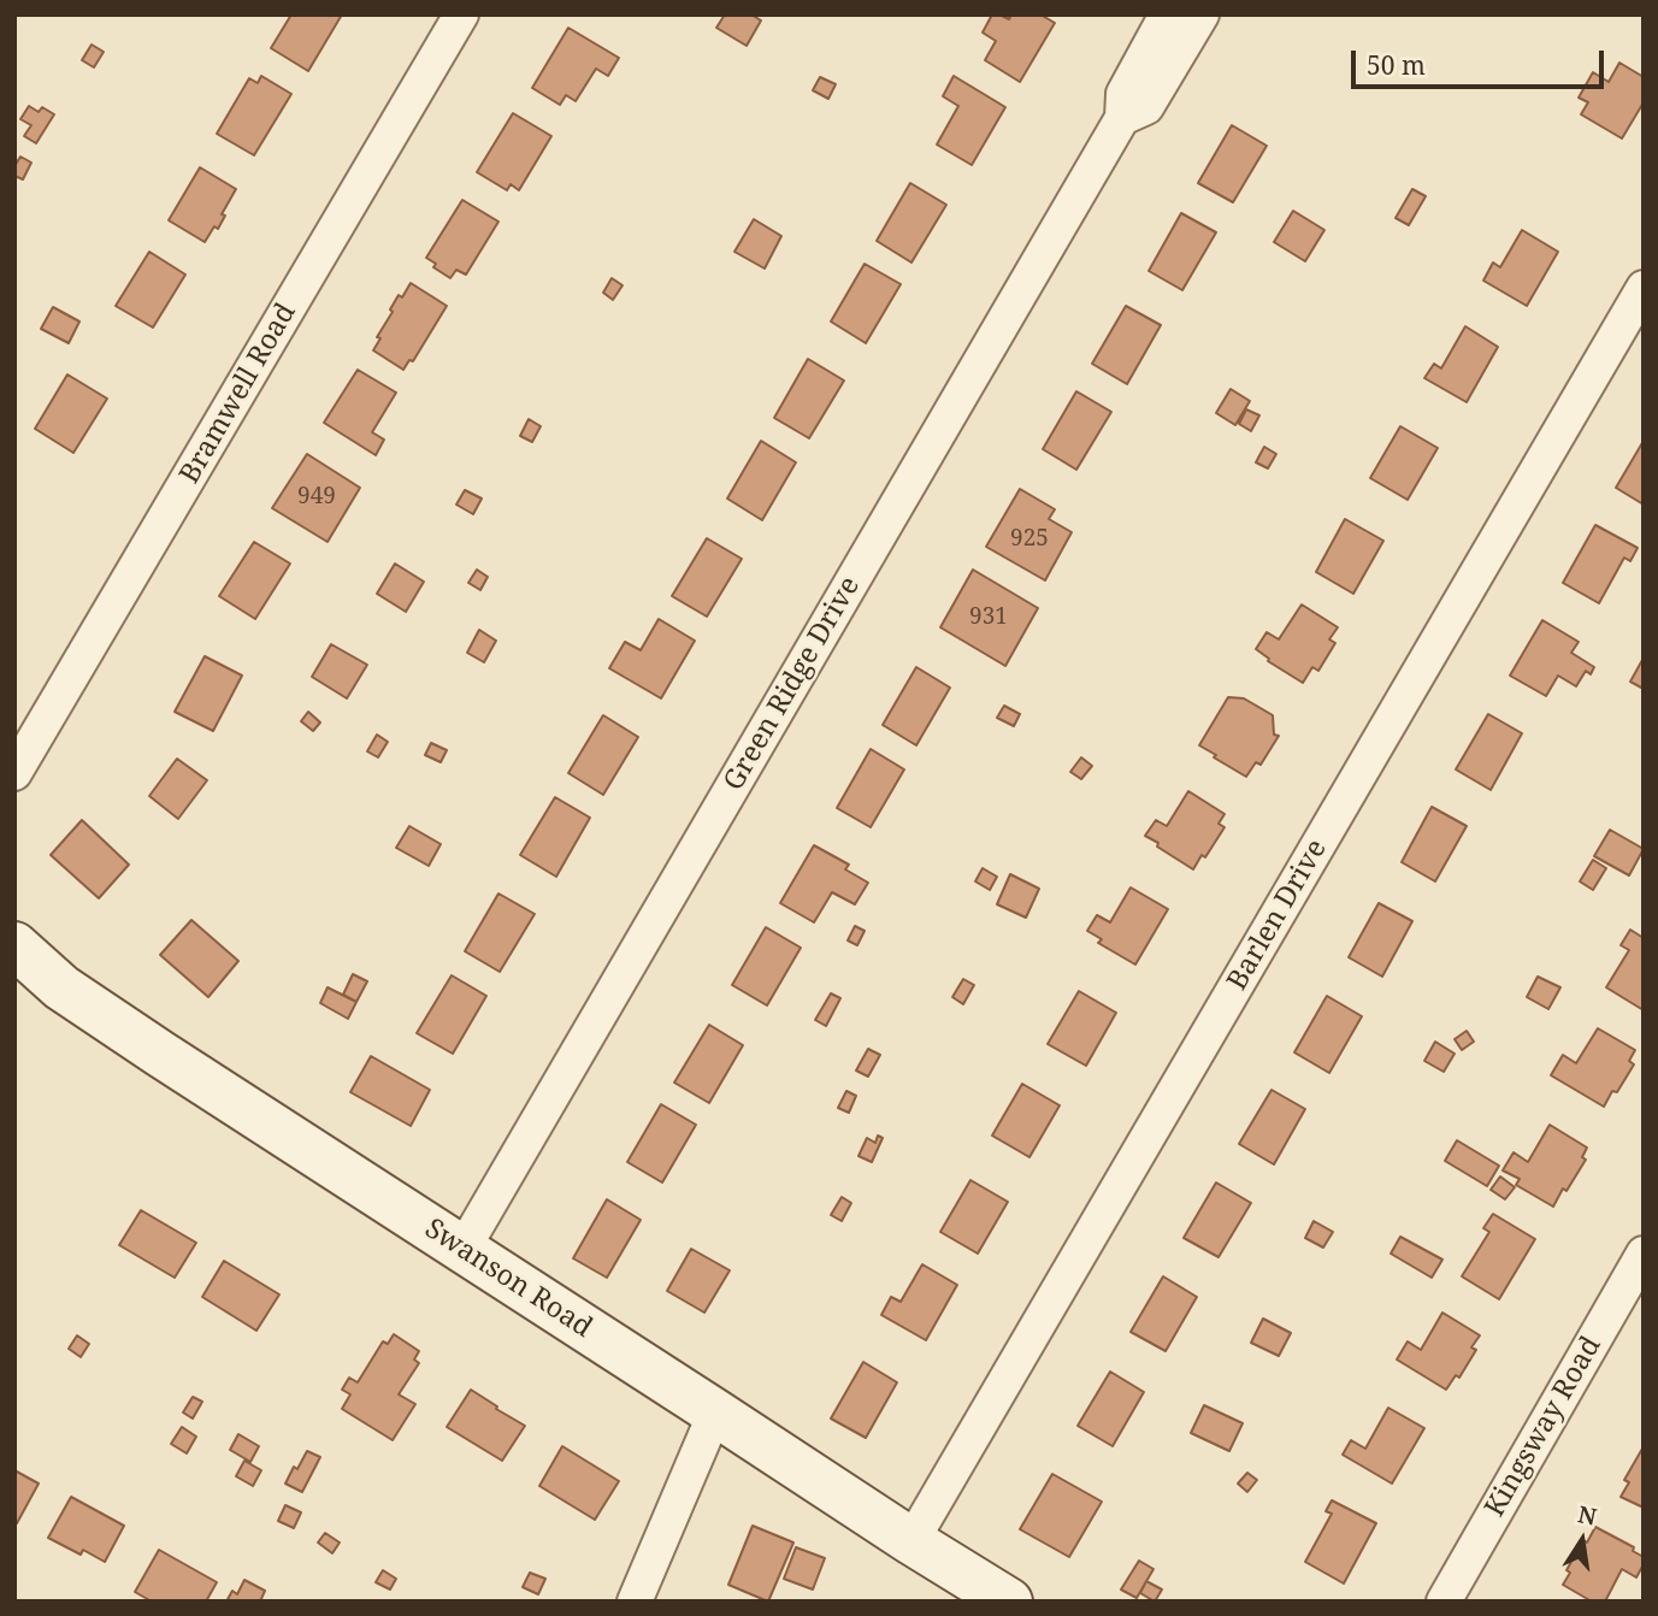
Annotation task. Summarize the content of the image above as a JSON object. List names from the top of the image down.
{
  "streets": {
    "street": [
      "Bramwell Road",
      "Green Ridge Drive",
      "Barlen Drive",
      "Swanson Road",
      "Kingsway Road"
    ]
  },
  "crossings": [
    ["Green Ridge Drive", "Swanson Road"],
    ["Barlen Drive", "Swanson Road"]
  ],
  "house_numbers": ["949", "925", "931"],
  "scale_bar": "50 m",
  "north": "top"
}
